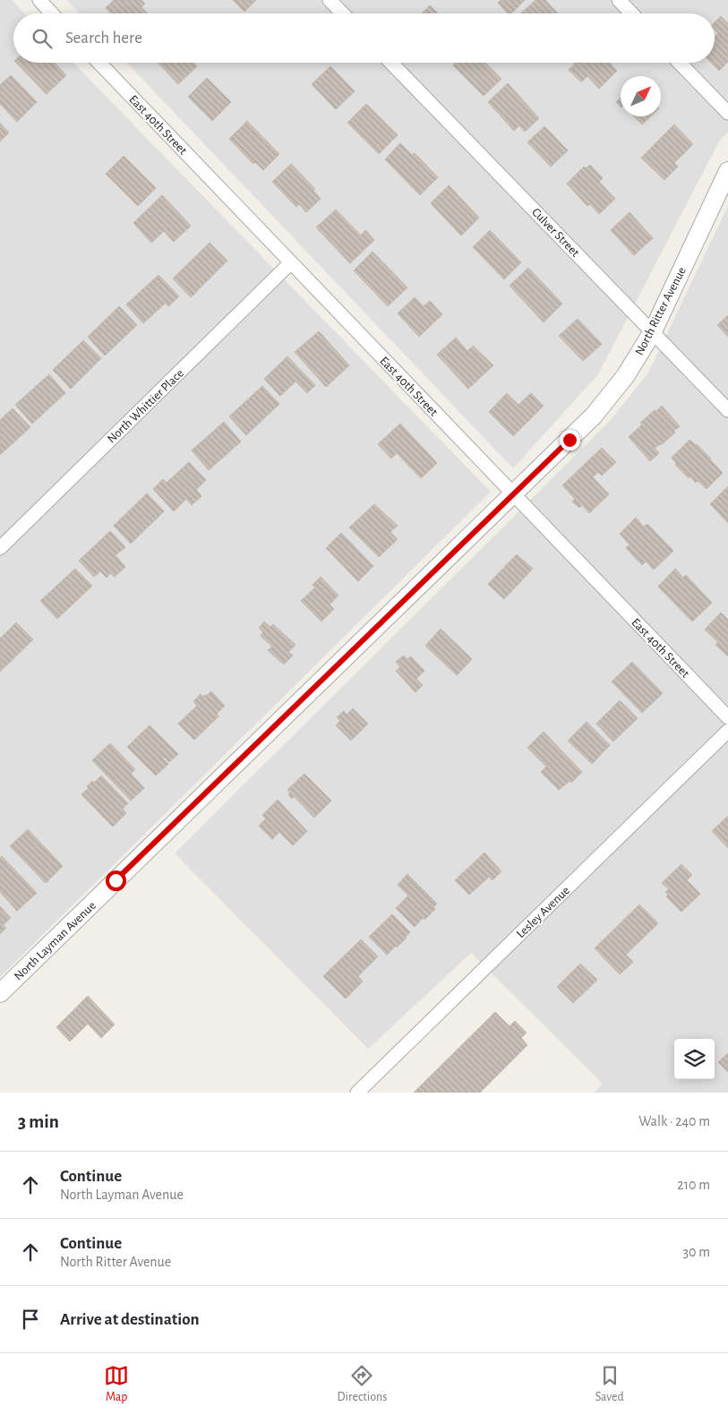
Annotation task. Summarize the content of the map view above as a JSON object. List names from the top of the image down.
{
  "streets": {
    "street": [
      "East 40th Street",
      "Culver Street",
      "North Ritter Avenue",
      "North Whittier Place",
      "Lesley Avenue",
      "North Layman Avenue"
    ]
  },
  "crossings": [
    ["East 40th Street", "North Ritter Avenue"],
    ["East 40th Street", "North Whittier Place"],
    ["East 40th Street", "North Layman Avenue"],
    ["Culver Street", "North Ritter Avenue"],
    ["North Ritter Avenue", "North Layman Avenue"]
  ],
  "north": "top right",
  "page": {
    "search": "Search here",
    "heading": ["3 min", "Walk · 240 m"],
    "list": [
      ["Continue", "North Layman Avenue", "210 m"],
      ["Continue", "North Ritter Avenue", "30 m"],
      "Arrive at destination"
    ],
    "nav": ["Map", "Directions", "Saved"]
  }
}
